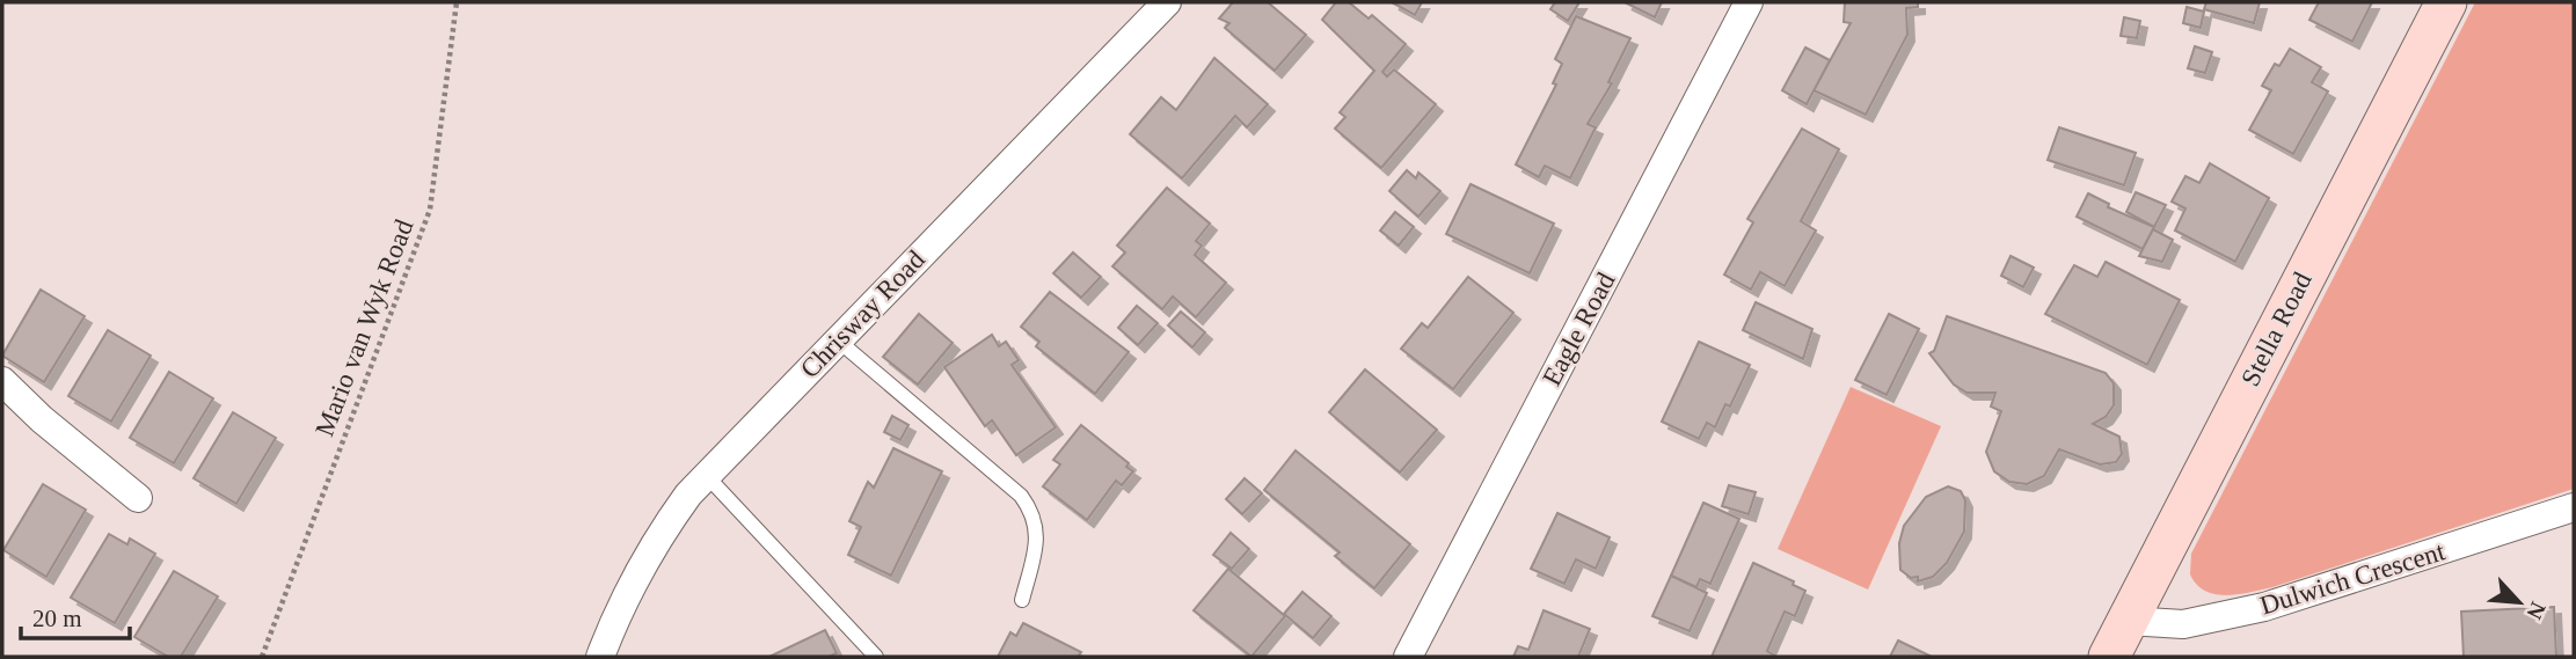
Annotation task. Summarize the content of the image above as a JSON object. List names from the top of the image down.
{
  "streets": {
    "main road": ["Stella Road"],
    "street": ["Chrisway Road", "Eagle Road", "Dulwich Crescent"],
    "path": ["Mario van Wyk Road"]
  },
  "crossings": [
    ["Stella Road", "Dulwich Crescent"]
  ],
  "scale_bar": "20 m",
  "north": "bottom right"
}
